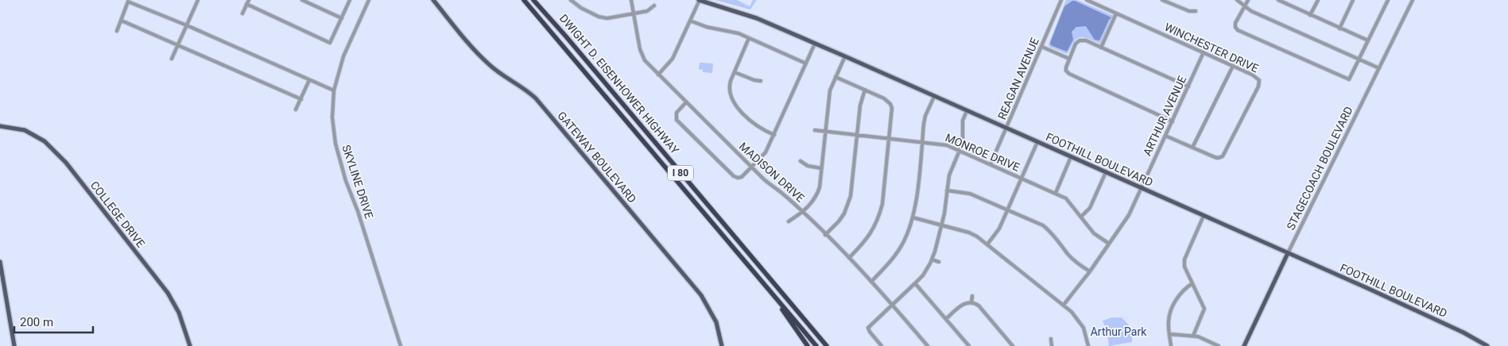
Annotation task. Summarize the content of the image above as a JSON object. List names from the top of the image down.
{
  "streets": {
    "highway": ["DWIGHT D. EISENHOWER HIGHWAY", "I 80"],
    "main road": [
      "GATEWAY BOULEVARD",
      "FOOTHILL BOULEVARD",
      "STAGECOACH BOULEVARD",
      "COLLEGE DRIVE"
    ],
    "street": [
      "WINCHESTER DRIVE",
      "REAGAN AVENUE",
      "ARTHUR AVENUE",
      "MONROE DRIVE",
      "MADISON DRIVE",
      "SKYLINE DRIVE"
    ]
  },
  "crossings": [
    ["WINCHESTER DRIVE", "ARTHUR AVENUE"],
    ["REAGAN AVENUE", "MONROE DRIVE"],
    ["REAGAN AVENUE", "FOOTHILL BOULEVARD"],
    ["DWIGHT D. EISENHOWER HIGHWAY", "I 80"],
    ["ARTHUR AVENUE", "MONROE DRIVE"],
    ["ARTHUR AVENUE", "FOOTHILL BOULEVARD"],
    ["FOOTHILL BOULEVARD", "STAGECOACH BOULEVARD"]
  ],
  "parks": ["Arthur Park"],
  "scale_bar": "200 m"
}
